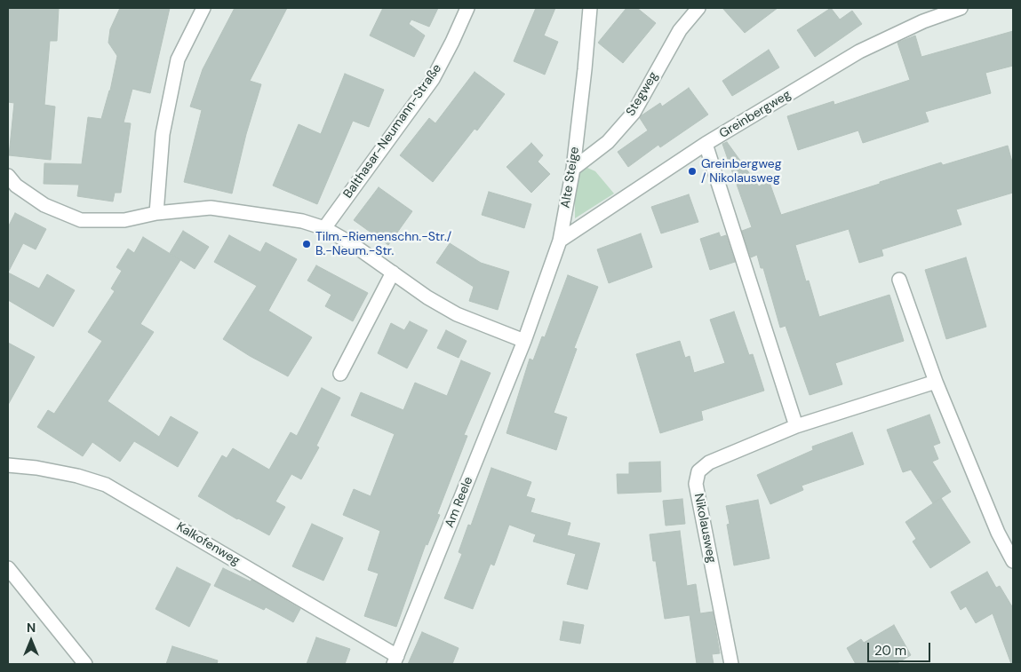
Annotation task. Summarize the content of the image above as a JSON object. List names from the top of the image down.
{
  "streets": {
    "street": [
      "Stegweg",
      "Greinbergweg",
      "Balthasar-Neumann-Straße",
      "Alte Steige",
      "Am Reele",
      "Nikolausweg",
      "Kalkofenweg"
    ]
  },
  "crossings": [
    ["Stegweg", "Alte Steige"],
    ["Greinbergweg", "Alte Steige"],
    ["Alte Steige", "Am Reele"],
    ["Am Reele", "Kalkofenweg"]
  ],
  "places": ["Greinbergweg / Nikolausweg", "Tilm.-Riemenschn.-Str./ B.-Neum.-Str."],
  "scale_bar": "20 m",
  "north": "top"
}
